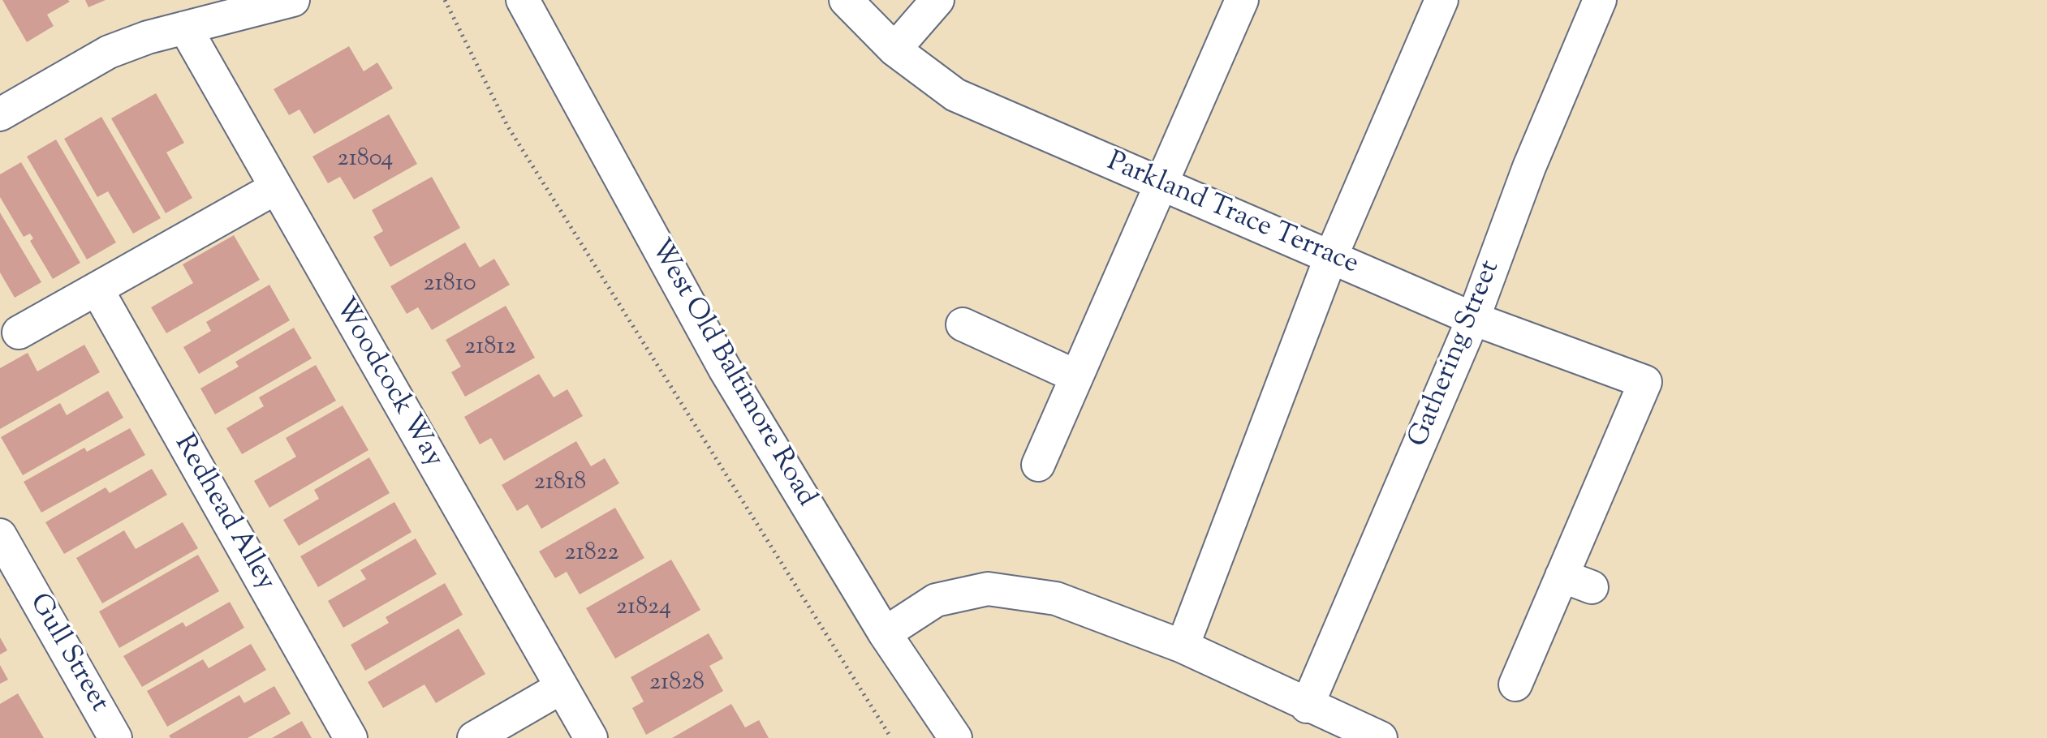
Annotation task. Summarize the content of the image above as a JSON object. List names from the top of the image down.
{
  "streets": {
    "street": [
      "Parkland Trace Terrace",
      "Gathering Street",
      "West Old Baltimore Road",
      "Woodcock Way",
      "Redhead Alley",
      "Gull Street"
    ]
  },
  "crossings": [
    ["Parkland Trace Terrace", "Gathering Street"]
  ],
  "house_numbers": [
    "21804",
    "21810",
    "21812",
    "21818",
    "21822",
    "21824",
    "21828"
  ]
}
